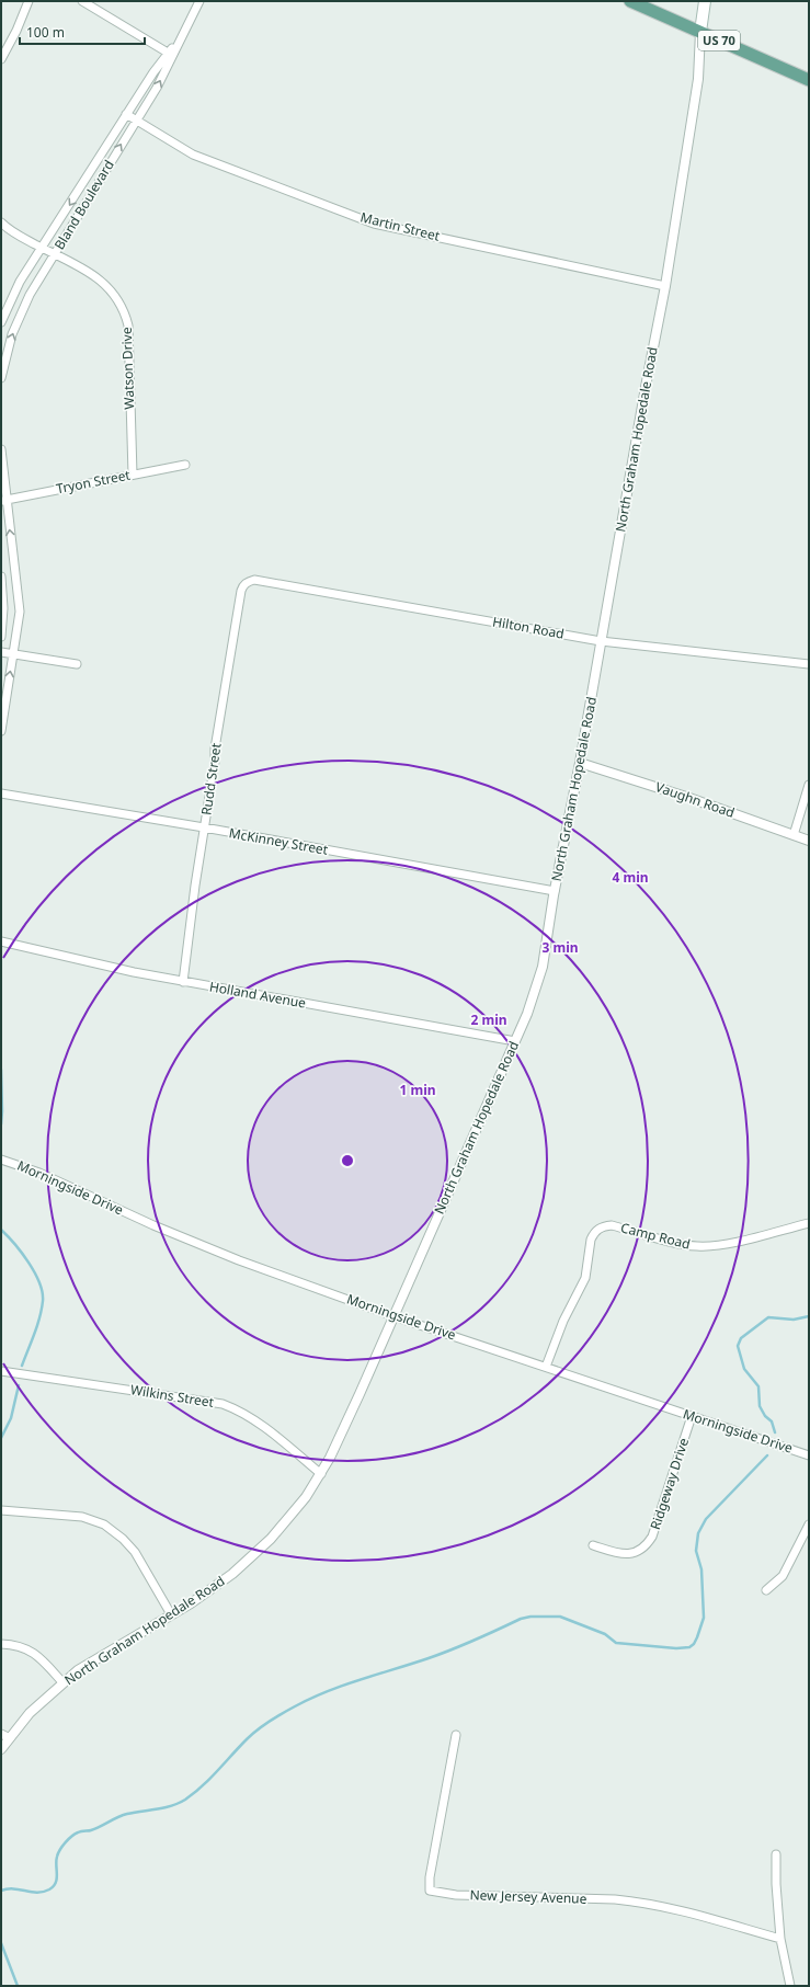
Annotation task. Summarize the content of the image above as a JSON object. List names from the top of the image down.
{
  "streets": {
    "main road": ["US 70"],
    "street": [
      "Bland Boulevard",
      "Martin Street",
      "Watson Drive",
      "North Graham Hopedale Road",
      "Tryon Street",
      "Hilton Road",
      "Rudd Street",
      "Vaughn Road",
      "McKinney Street",
      "Holland Avenue",
      "Morningside Drive",
      "Camp Road",
      "Wilkins Street",
      "Ridgeway Drive",
      "New Jersey Avenue"
    ]
  },
  "crossings": [
    ["US 70", "North Graham Hopedale Road"],
    ["Bland Boulevard", "Martin Street"],
    ["Bland Boulevard", "Watson Drive"],
    ["Martin Street", "North Graham Hopedale Road"],
    ["Watson Drive", "Tryon Street"],
    ["North Graham Hopedale Road", "Hilton Road"],
    ["North Graham Hopedale Road", "Vaughn Road"],
    ["North Graham Hopedale Road", "McKinney Street"],
    ["North Graham Hopedale Road", "Holland Avenue"],
    ["North Graham Hopedale Road", "Morningside Drive"],
    ["North Graham Hopedale Road", "Wilkins Street"],
    ["Hilton Road", "Rudd Street"],
    ["Rudd Street", "McKinney Street"],
    ["Rudd Street", "Holland Avenue"],
    ["Morningside Drive", "Camp Road"],
    ["Morningside Drive", "Ridgeway Drive"]
  ],
  "scale_bar": "100 m",
  "rings": [
    "4 min",
    "3 min",
    "2 min",
    "1 min"
  ]
}
